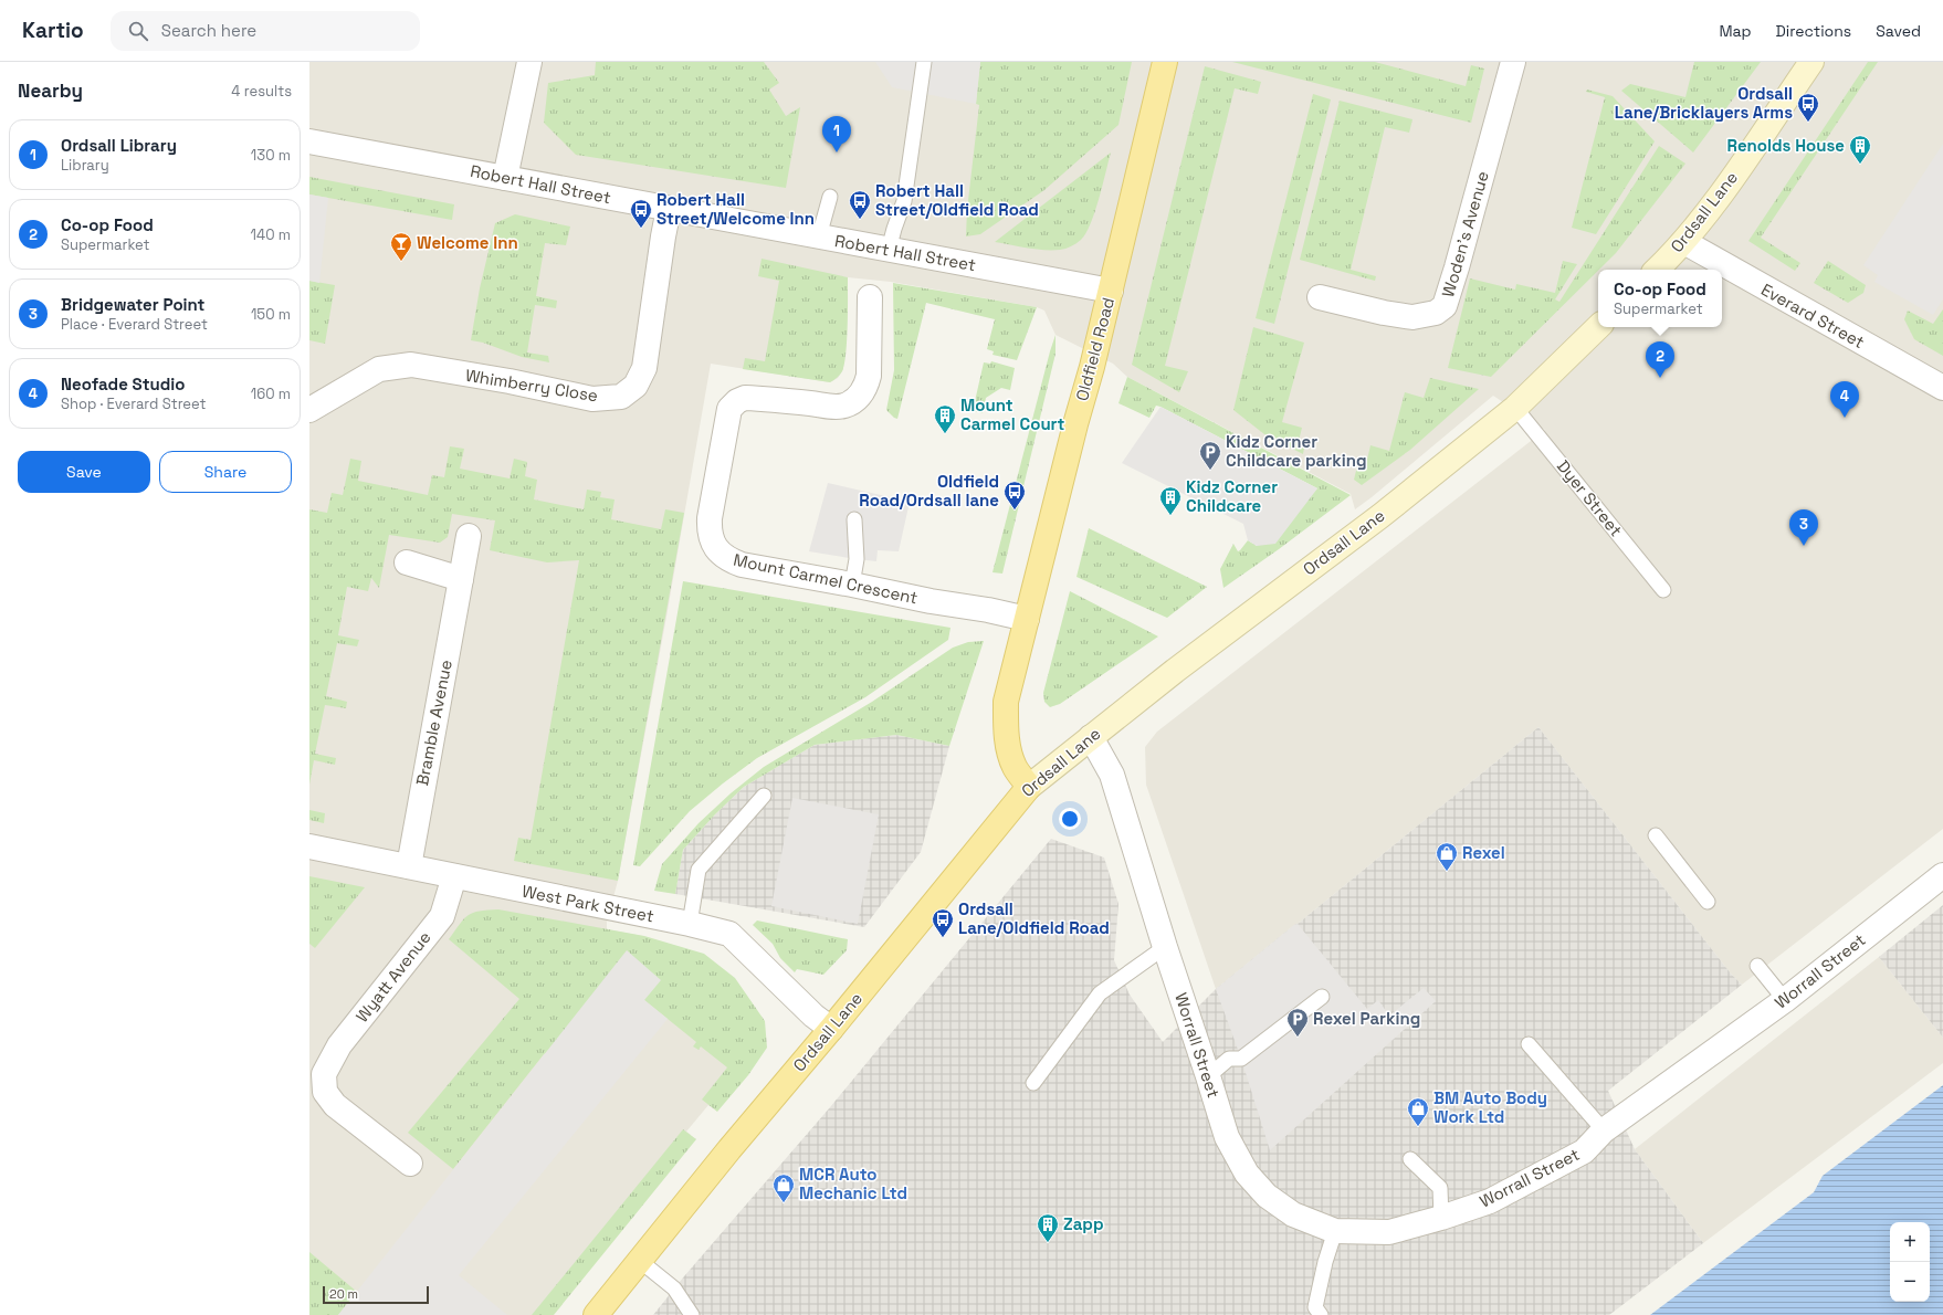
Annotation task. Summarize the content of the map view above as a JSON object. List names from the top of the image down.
{
  "streets": {
    "main road": ["Ordsall Lane", "Oldfield Road"],
    "street": [
      "Robert Hall Street",
      "Woden's Avenue",
      "Everard Street",
      "Whimberry Close",
      "Mount Carmel Crescent",
      "Bramble Avenue",
      "West Park Street",
      "Worrall Street",
      "Wyatt Avenue"
    ],
    "lane": ["Dyer Street"]
  },
  "crossings": [
    ["Robert Hall Street", "Oldfield Road"],
    ["Robert Hall Street", "Whimberry Close"],
    ["Ordsall Lane", "Everard Street"],
    ["Ordsall Lane", "Oldfield Road"],
    ["Ordsall Lane", "Dyer Street"],
    ["Ordsall Lane", "West Park Street"],
    ["Ordsall Lane", "Worrall Street"],
    ["Oldfield Road", "Mount Carmel Crescent"],
    ["Bramble Avenue", "West Park Street"],
    ["West Park Street", "Wyatt Avenue"]
  ],
  "places": {
    "bus stop": [
      "Ordsall Lane/Bricklayers Arms",
      "Robert Hall Street/Oldfield Road",
      "Robert Hall Street/Welcome Inn",
      "Oldfield Road/Ordsall lane",
      "Ordsall Lane/Oldfield Road"
    ],
    "building": [
      "Renolds House",
      "Mount Carmel Court",
      "Kidz Corner Childcare",
      "Zapp"
    ],
    "bar": ["Welcome Inn"],
    "parking": ["Kidz Corner Childcare parking", "Rexel Parking"],
    "shop": ["Rexel", "BM Auto Body Work Ltd", "MCR Auto Mechanic Ltd"]
  },
  "scale_bar": "20 m",
  "page": {
    "header": "Kartio",
    "search": "Search here",
    "nav": ["Map", "Directions", "Saved"],
    "heading": ["Nearby", "4 results"],
    "pins": [
      "1",
      "2",
      "4",
      "3"
    ],
    "list": [
      {
        "mark": "1",
        "name": "Ordsall Library",
        "note": "Library",
        "value": "130 m"
      },
      {
        "mark": "2",
        "name": "Co-op Food",
        "note": "Supermarket",
        "value": "140 m"
      },
      {
        "mark": "3",
        "name": "Bridgewater Point",
        "note": "Place · Everard Street",
        "value": "150 m"
      },
      {
        "mark": "4",
        "name": "Neofade Studio",
        "note": "Shop · Everard Street",
        "value": "160 m"
      }
    ],
    "popup": ["Co-op Food", "Supermarket"],
    "buttons": ["Save", "Share"],
    "map_buttons": ["+", "−"],
    "scale": "20 m"
  }
}
